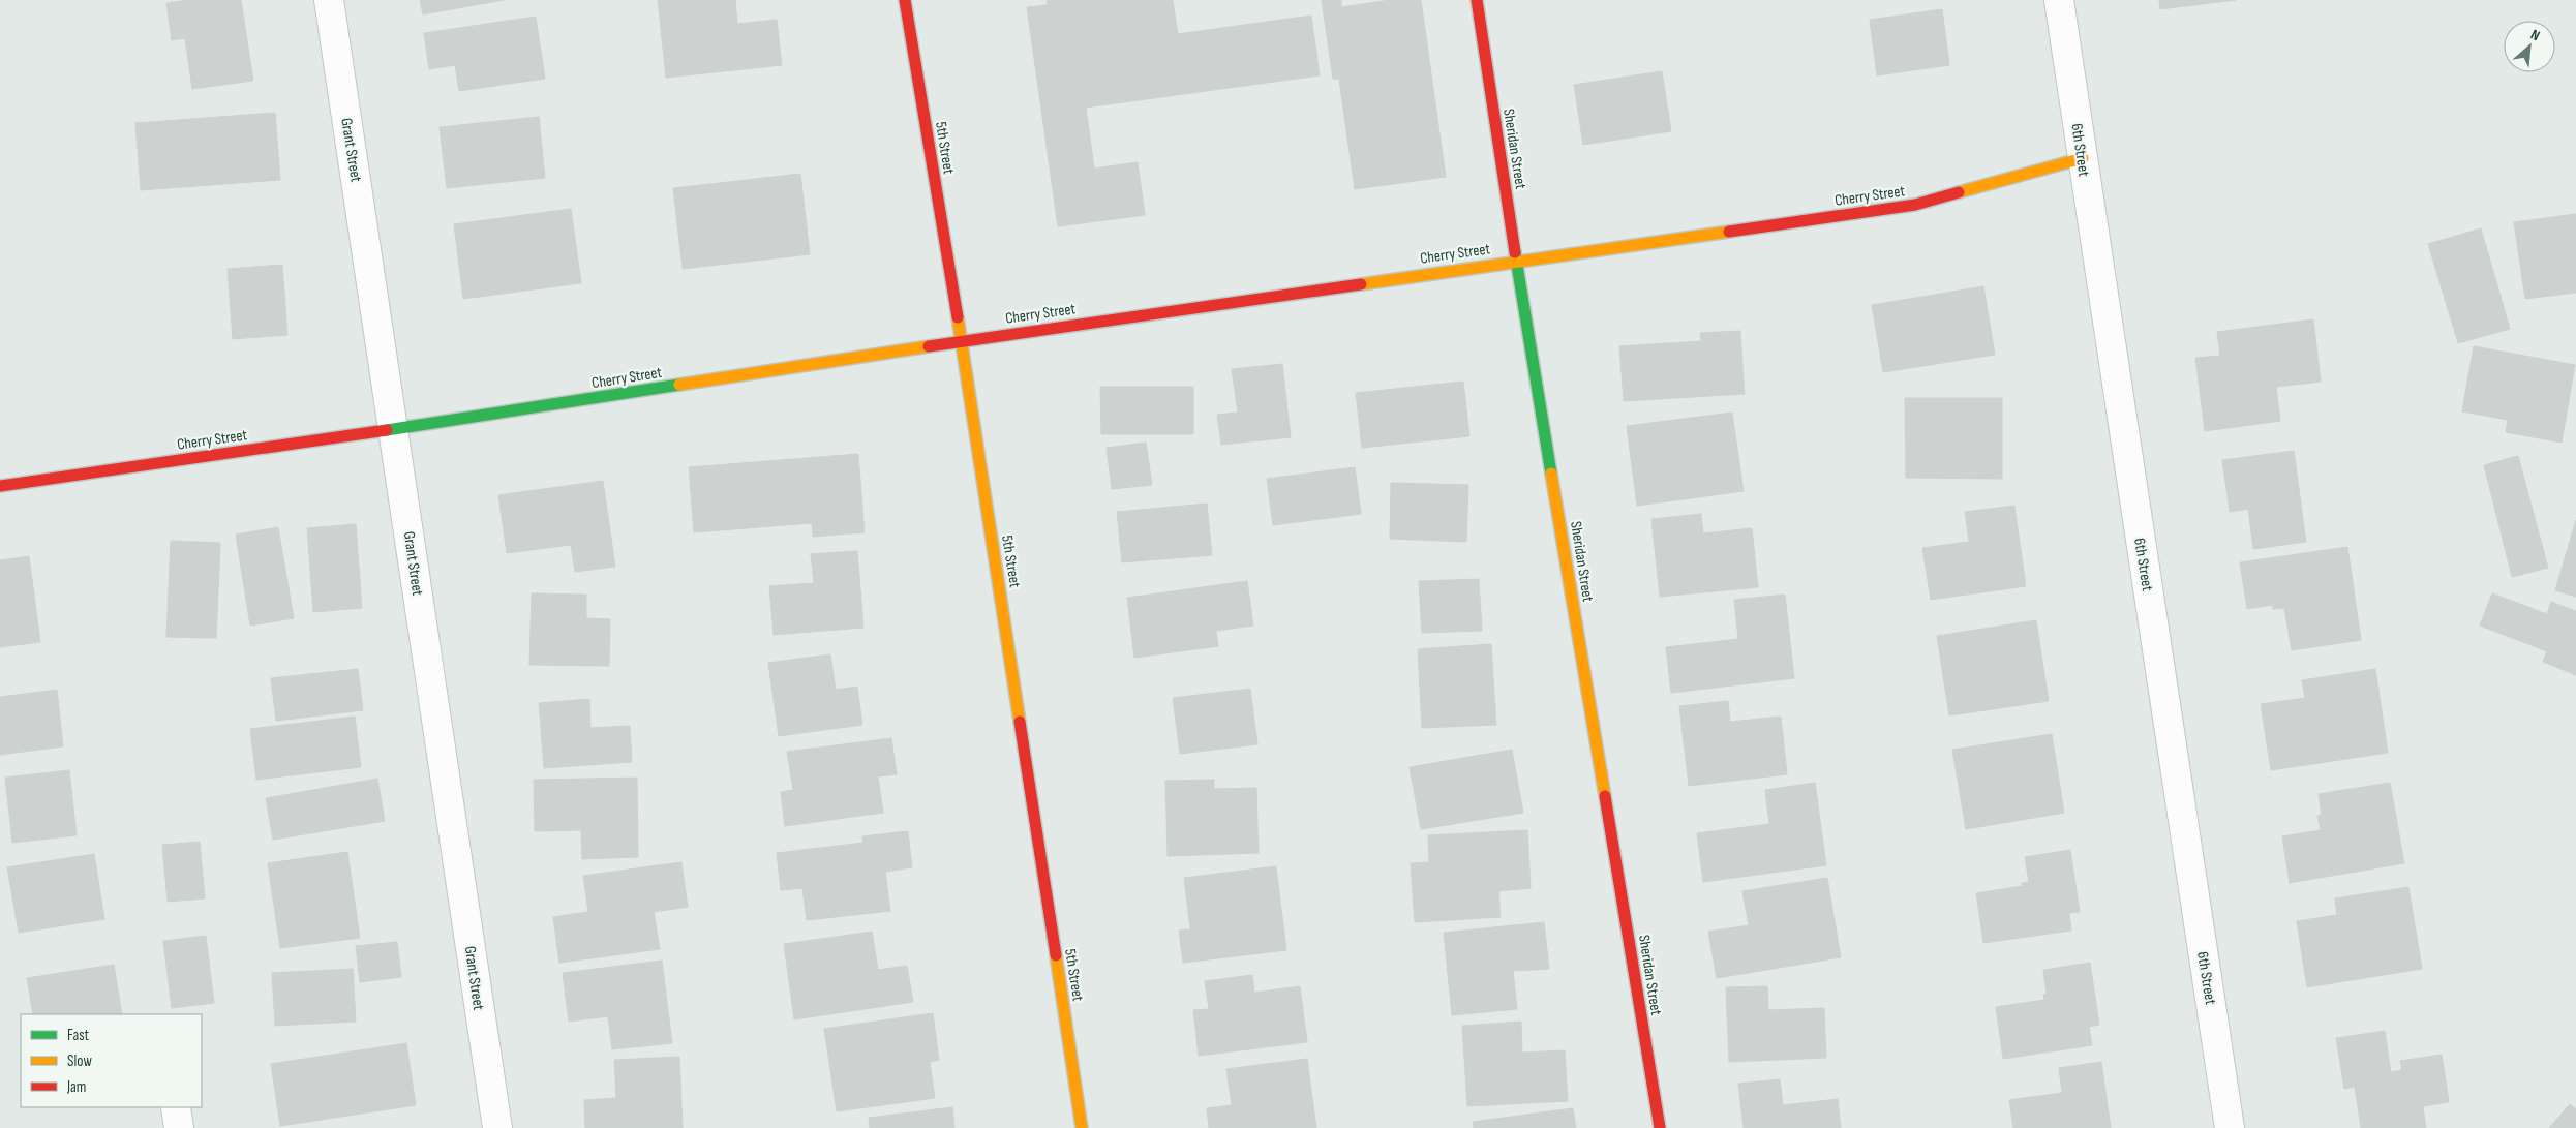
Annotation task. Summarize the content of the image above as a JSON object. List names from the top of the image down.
{
  "streets": {
    "street": [
      "5th Street",
      "Sheridan Street",
      "Grant Street",
      "6th Street",
      "Cherry Street"
    ]
  },
  "crossings": [
    ["5th Street", "Cherry Street"],
    ["Sheridan Street", "Cherry Street"],
    ["Grant Street", "Cherry Street"],
    ["6th Street", "Cherry Street"]
  ],
  "legend": ["Fast", "Slow", "Jam"],
  "north": "top right"
}
